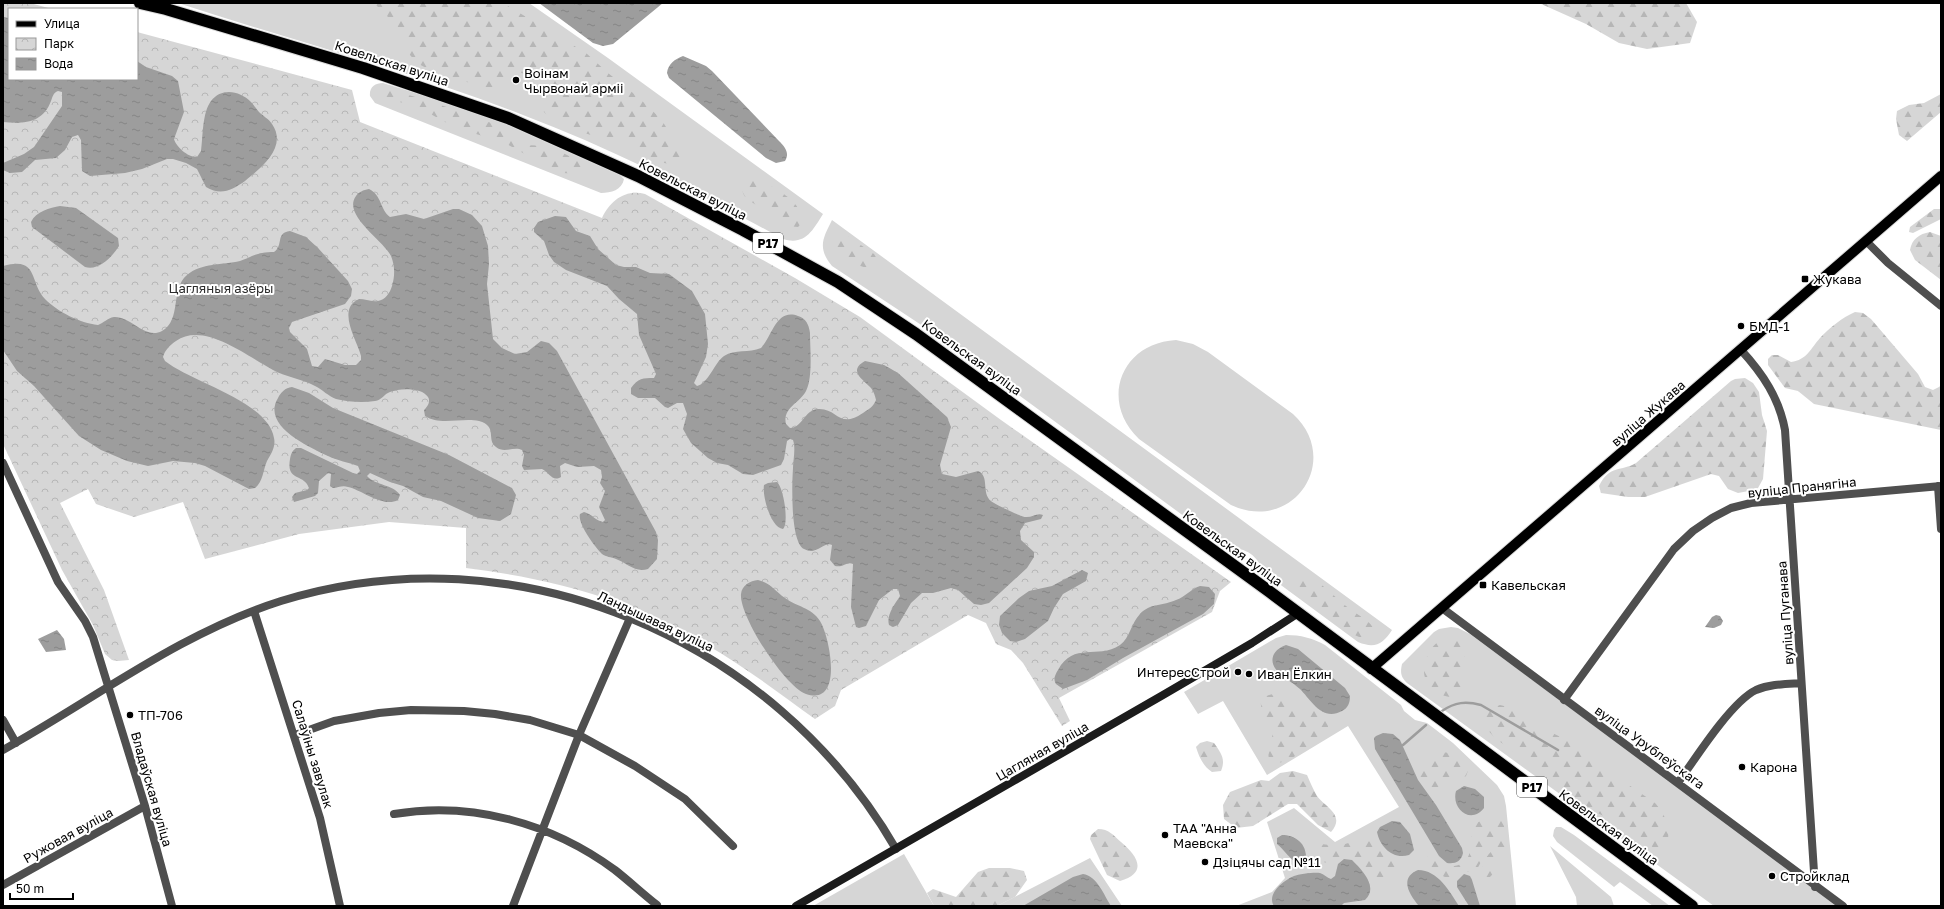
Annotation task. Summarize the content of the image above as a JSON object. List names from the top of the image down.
{
  "streets": {
    "highway": ["Ковельская вуліца", "Р17"],
    "main road": ["вуліца Жукава"],
    "street": [
      "вуліца Пранягіна",
      "вуліца Пуганава",
      "Ландышавая вуліца",
      "вуліца Урублеўскага",
      "Цагляная вуліца",
      "Салаўіны завулак",
      "Владаўская вуліца",
      "Ружовая вуліца"
    ]
  },
  "crossings": [
    ["Ковельская вуліца", "Р17"],
    ["Ковельская вуліца", "вуліца Жукава"],
    ["Ковельская вуліца", "Цагляная вуліца"],
    ["вуліца Жукава", "вуліца Пуганава"],
    ["вуліца Жукава", "вуліца Урублеўскага"],
    ["вуліца Пранягіна", "вуліца Пуганава"],
    ["вуліца Пранягіна", "вуліца Урублеўскага"],
    ["вуліца Пуганава", "вуліца Урублеўскага"],
    ["Ландышавая вуліца", "Цагляная вуліца"],
    ["Ландышавая вуліца", "Салаўіны завулак"],
    ["Ландышавая вуліца", "Владаўская вуліца"],
    ["Владаўская вуліца", "Ружовая вуліца"]
  ],
  "parks": ["Цагляныя азёры"],
  "places": {
    "other": [
      "Воінам Чырвонай арміі",
      "БМД-1",
      "ИнтересСтрой",
      "Иван Ёлкин",
      "ТП-706",
      "Карона",
      "ТАА \"Анна Маевска\"",
      "Дзіцячы сад №11",
      "Стройклад"
    ],
    "transit": ["Жукава", "Кавельская"]
  },
  "legend": ["Улица", "Парк", "Вода"],
  "scale_bar": "50 m"
}
